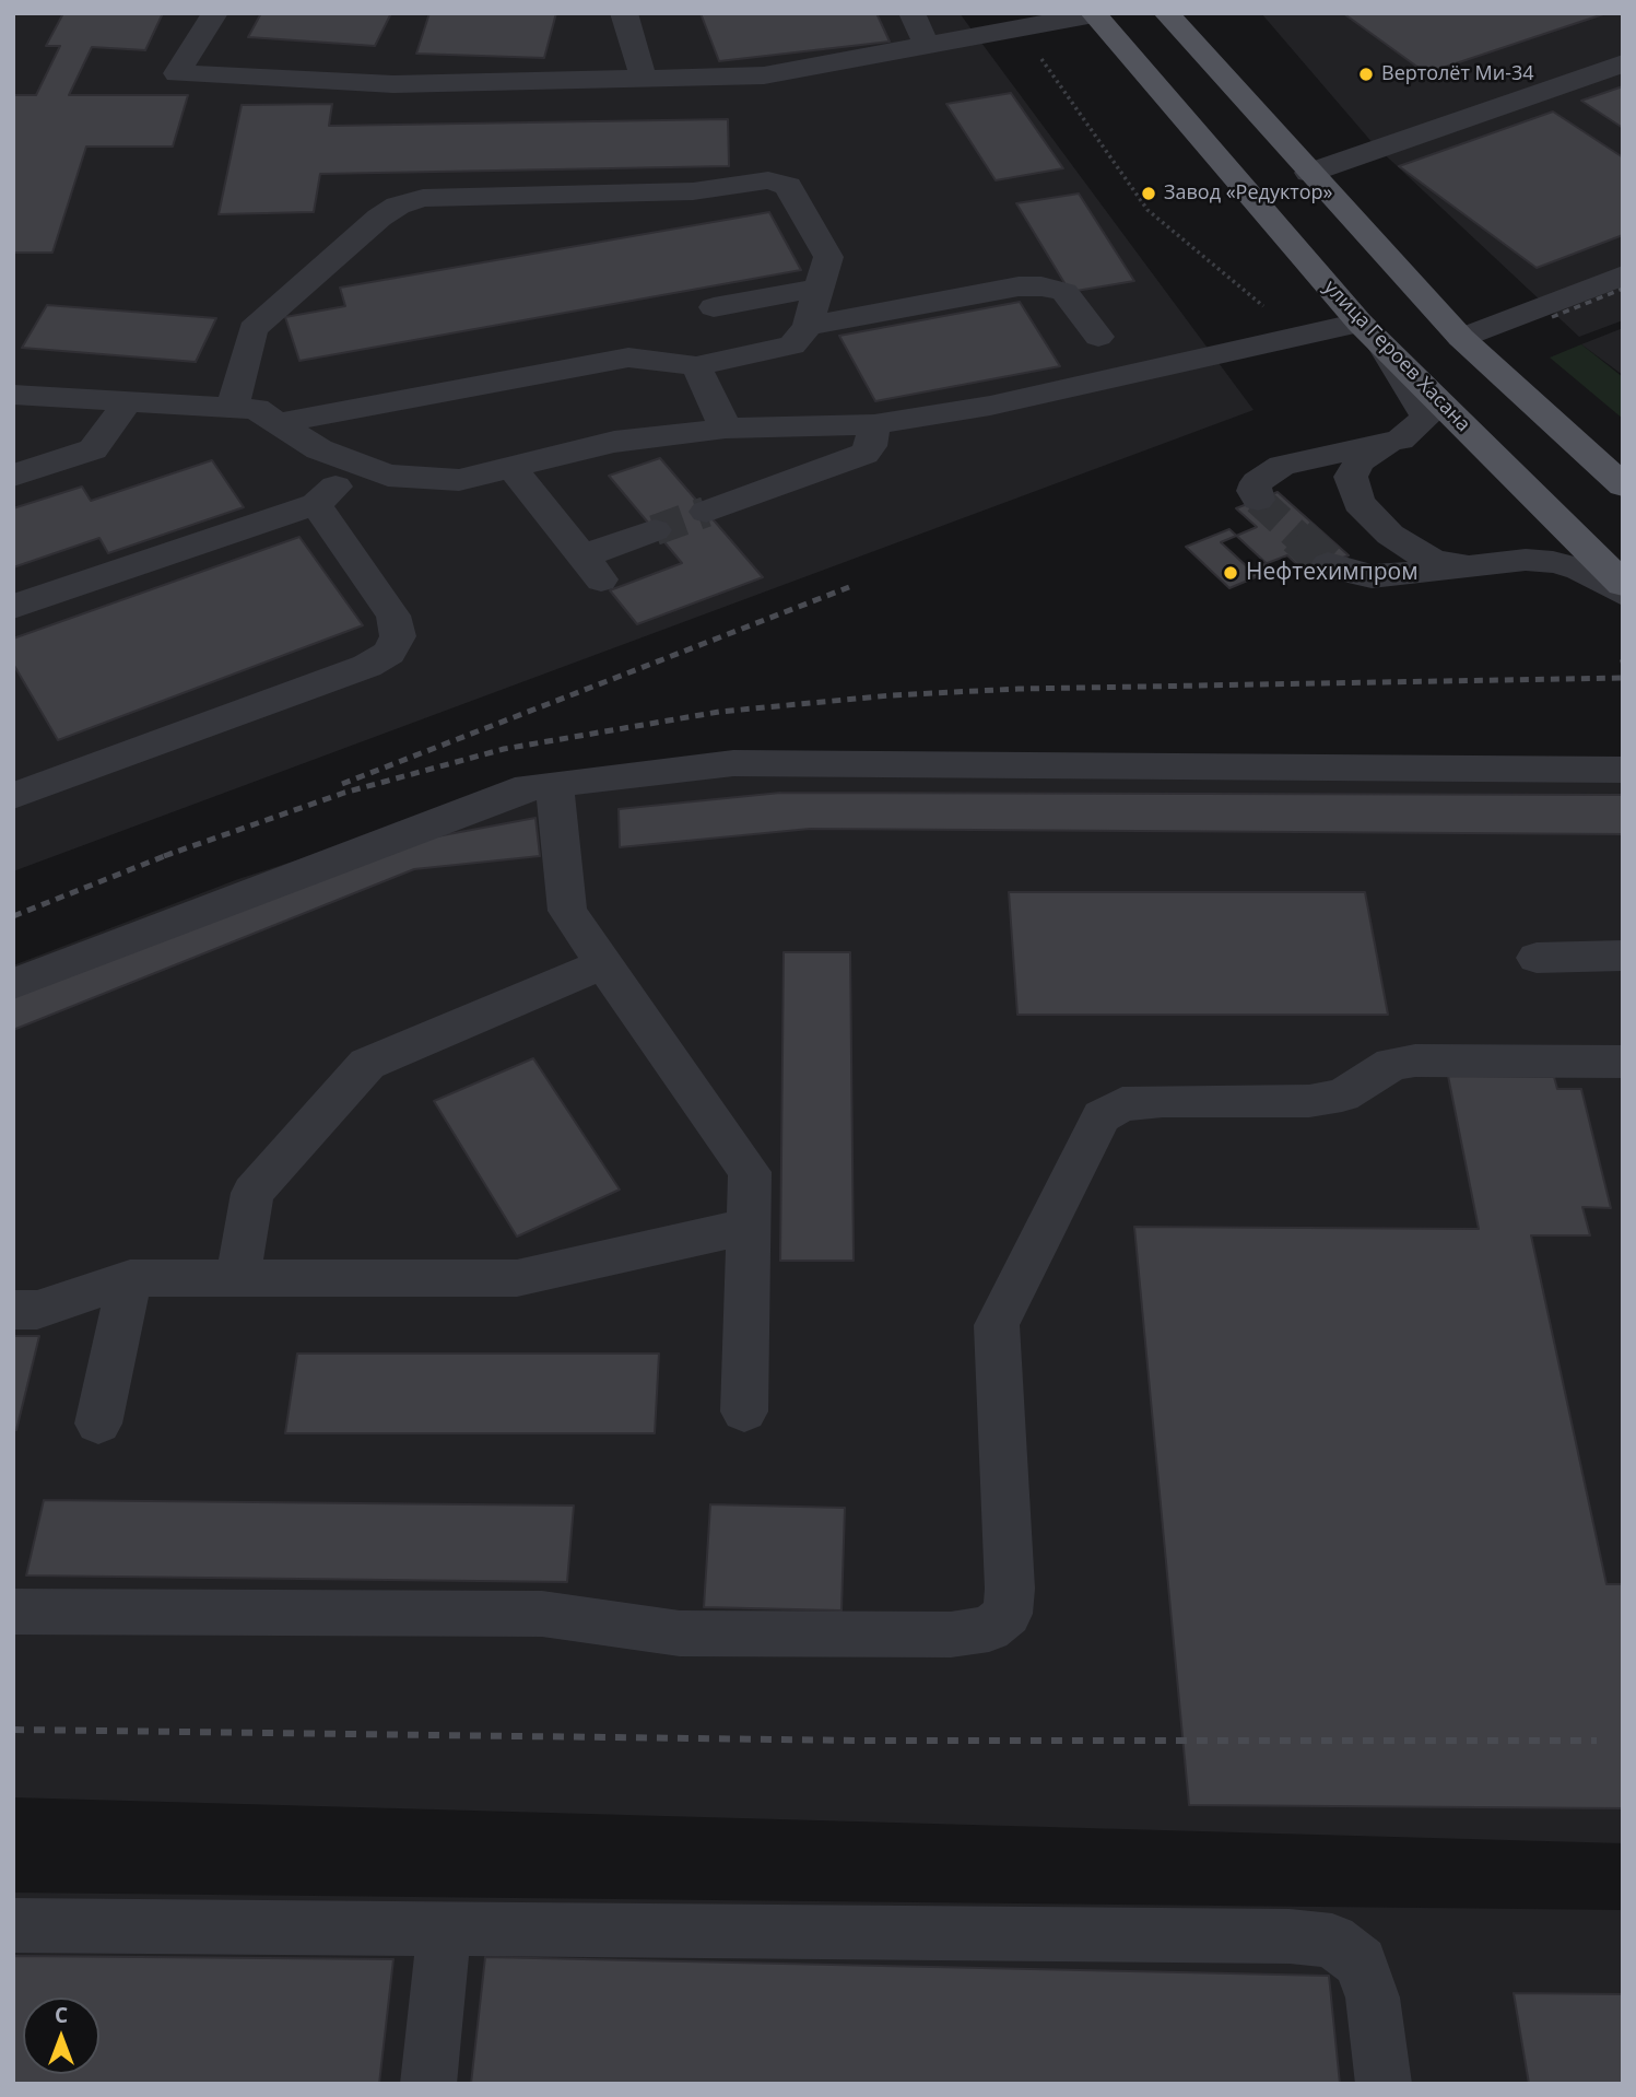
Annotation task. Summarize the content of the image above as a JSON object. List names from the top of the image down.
{
  "streets": {
    "main road": ["улица Героев Хасана"]
  },
  "places": ["Вертолёт Ми-34", "Завод «Редуктор»", "Нефтехимпром"],
  "north": "top"
}
